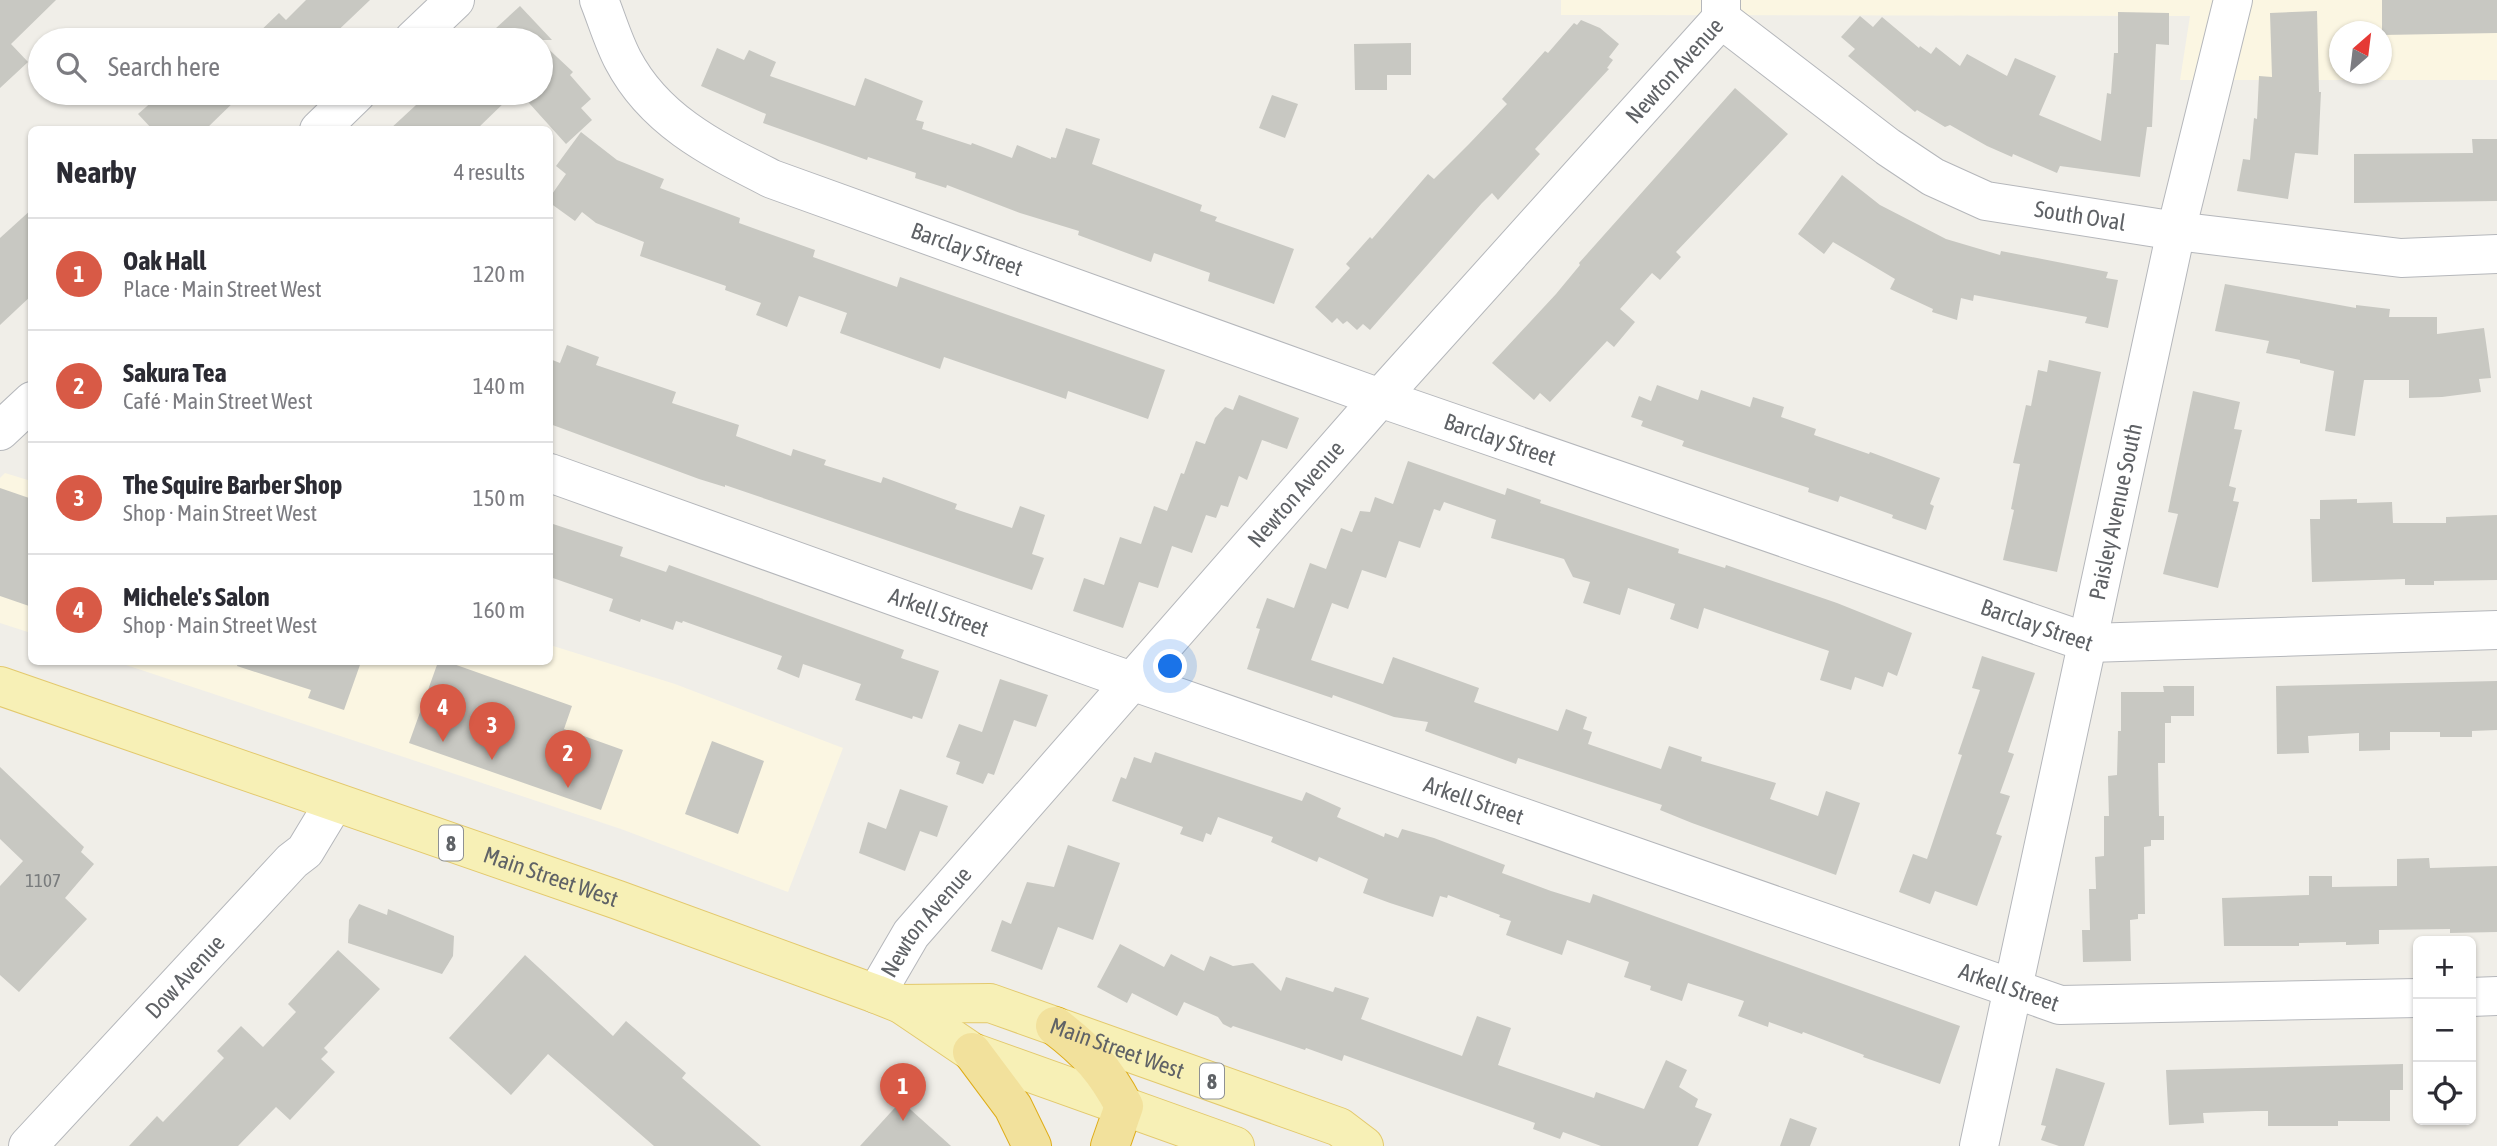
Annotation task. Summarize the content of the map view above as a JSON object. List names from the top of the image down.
{
  "streets": {
    "main road": ["8", "Main Street West"],
    "street": [
      "Newton Avenue",
      "South Oval",
      "Barclay Street",
      "Paisley Avenue South",
      "Arkell Street",
      "Dow Avenue"
    ]
  },
  "crossings": [
    ["Newton Avenue", "South Oval"],
    ["Newton Avenue", "Barclay Street"],
    ["Newton Avenue", "Arkell Street"],
    ["Newton Avenue", "Main Street West"],
    ["South Oval", "Paisley Avenue South"],
    ["Barclay Street", "Paisley Avenue South"],
    ["Paisley Avenue South", "Arkell Street"],
    ["Main Street West", "Dow Avenue"]
  ],
  "house_numbers": ["1107"],
  "north": "top right",
  "page": {
    "search": "Search here",
    "heading": ["Nearby", "4 results"],
    "list": [
      {
        "mark": "1",
        "name": "Oak Hall",
        "note": "Place · Main Street West",
        "value": "120 m"
      },
      {
        "mark": "2",
        "name": "Sakura Tea",
        "note": "Café · Main Street West",
        "value": "140 m"
      },
      {
        "mark": "3",
        "name": "The Squire Barber Shop",
        "note": "Shop · Main Street West",
        "value": "150 m"
      },
      {
        "mark": "4",
        "name": "Michele's Salon",
        "note": "Shop · Main Street West",
        "value": "160 m"
      }
    ],
    "pins": [
      "4",
      "3",
      "2",
      "1"
    ],
    "map_buttons": ["+", "−"]
  }
}
